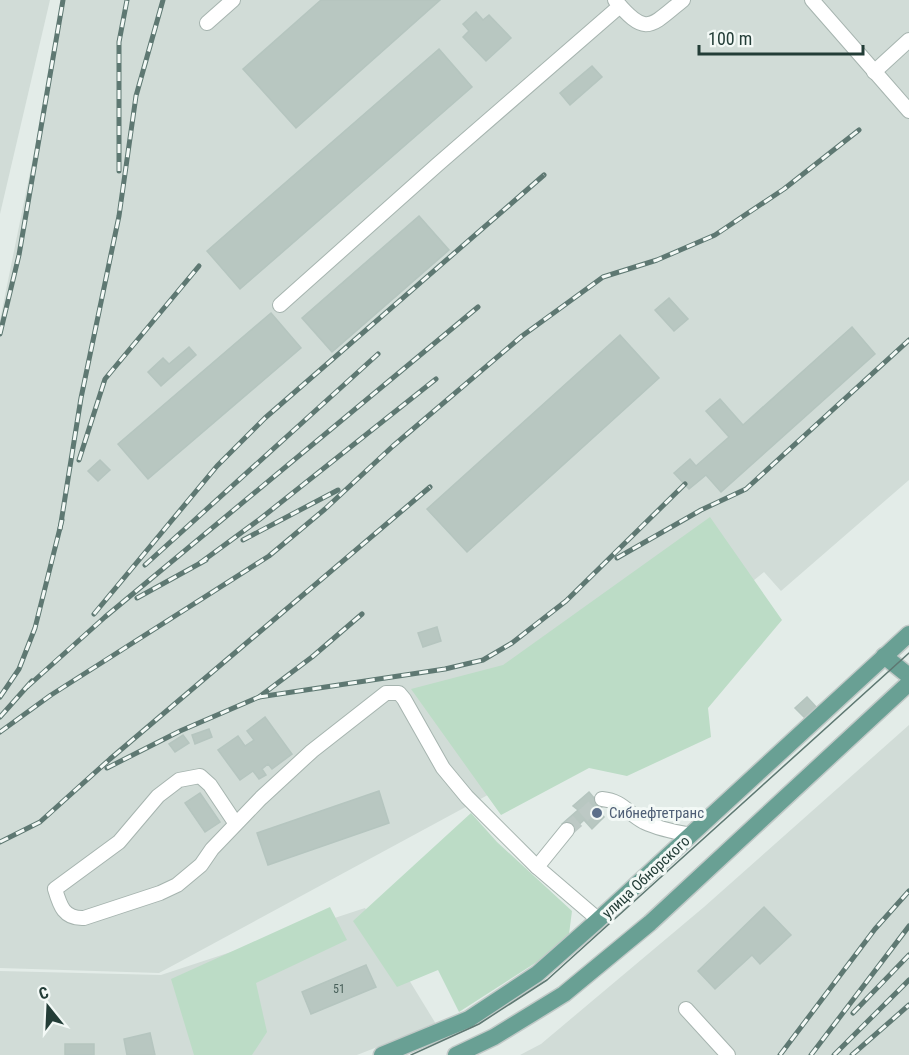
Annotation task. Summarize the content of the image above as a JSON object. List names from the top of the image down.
{
  "streets": {
    "main road": ["улица Обнорского"]
  },
  "places": ["Сибнефтетранс"],
  "house_numbers": ["51"],
  "scale_bar": "100 m",
  "north": "top"
}
